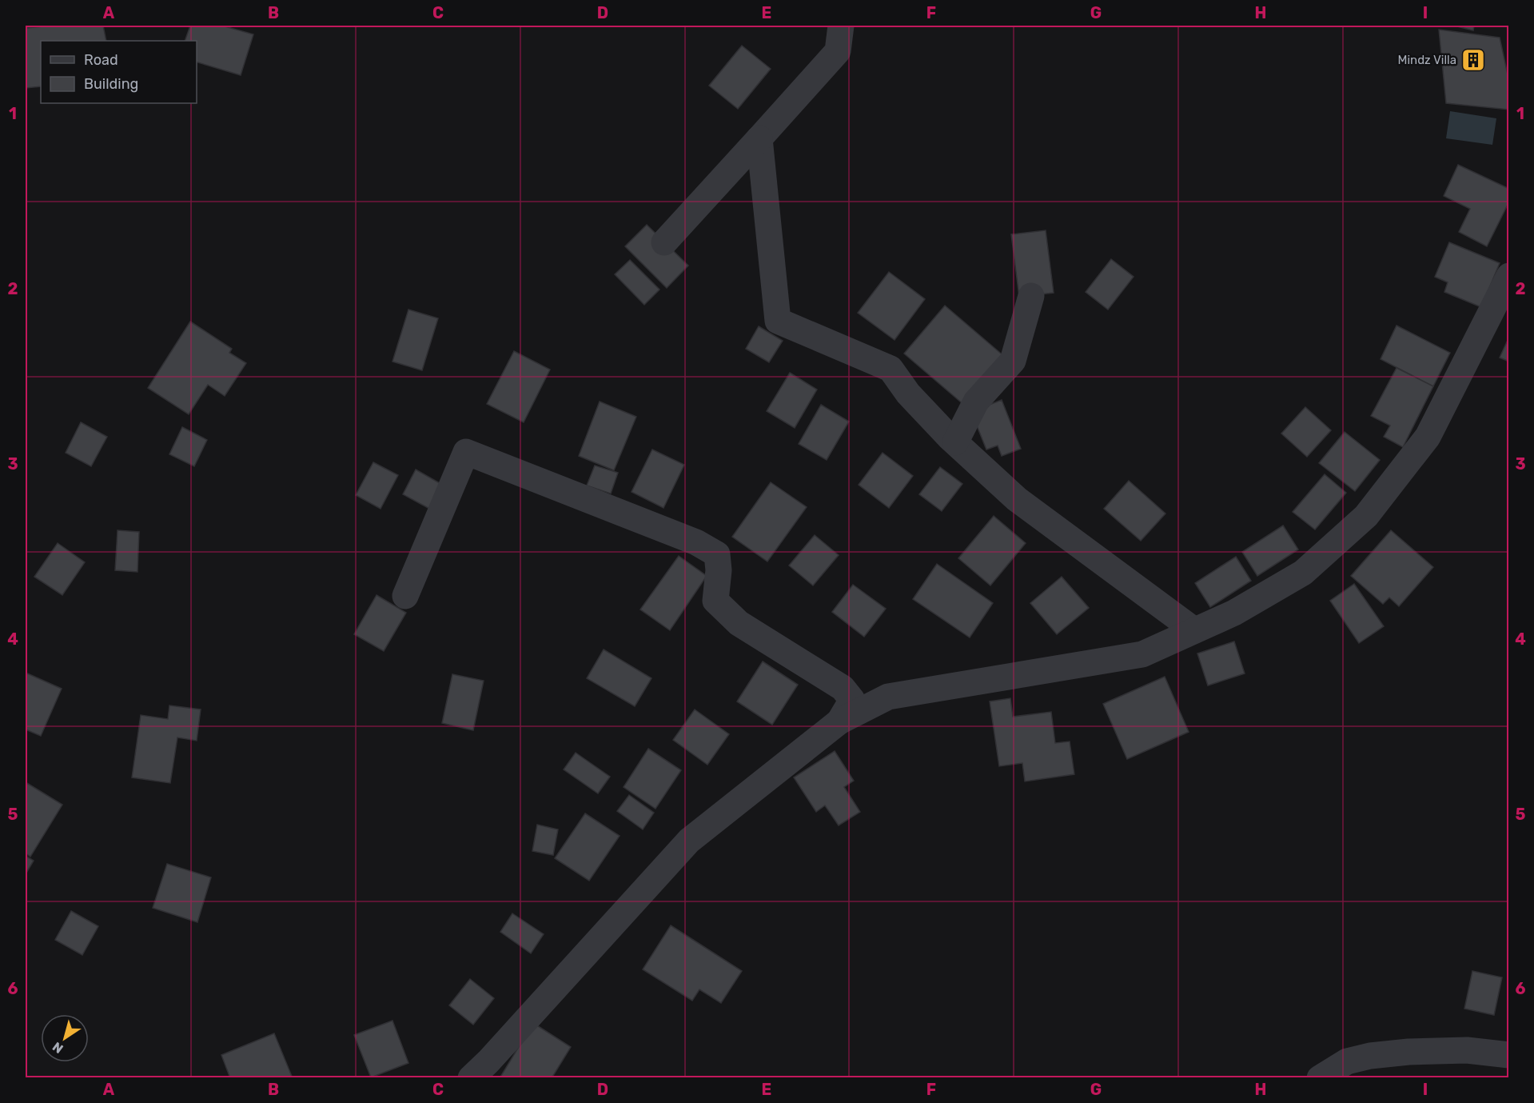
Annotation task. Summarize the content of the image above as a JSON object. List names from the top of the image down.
{
  "places": {
    "building": ["Mindz Villa"]
  },
  "legend": ["Road", "Building"],
  "north": "bottom left",
  "grid": {
    "columns": [
      "A",
      "B",
      "C",
      "D",
      "E",
      "F",
      "G",
      "H",
      "I"
    ],
    "rows": [
      "1",
      "2",
      "3",
      "4",
      "5",
      "6"
    ]
  }
}
